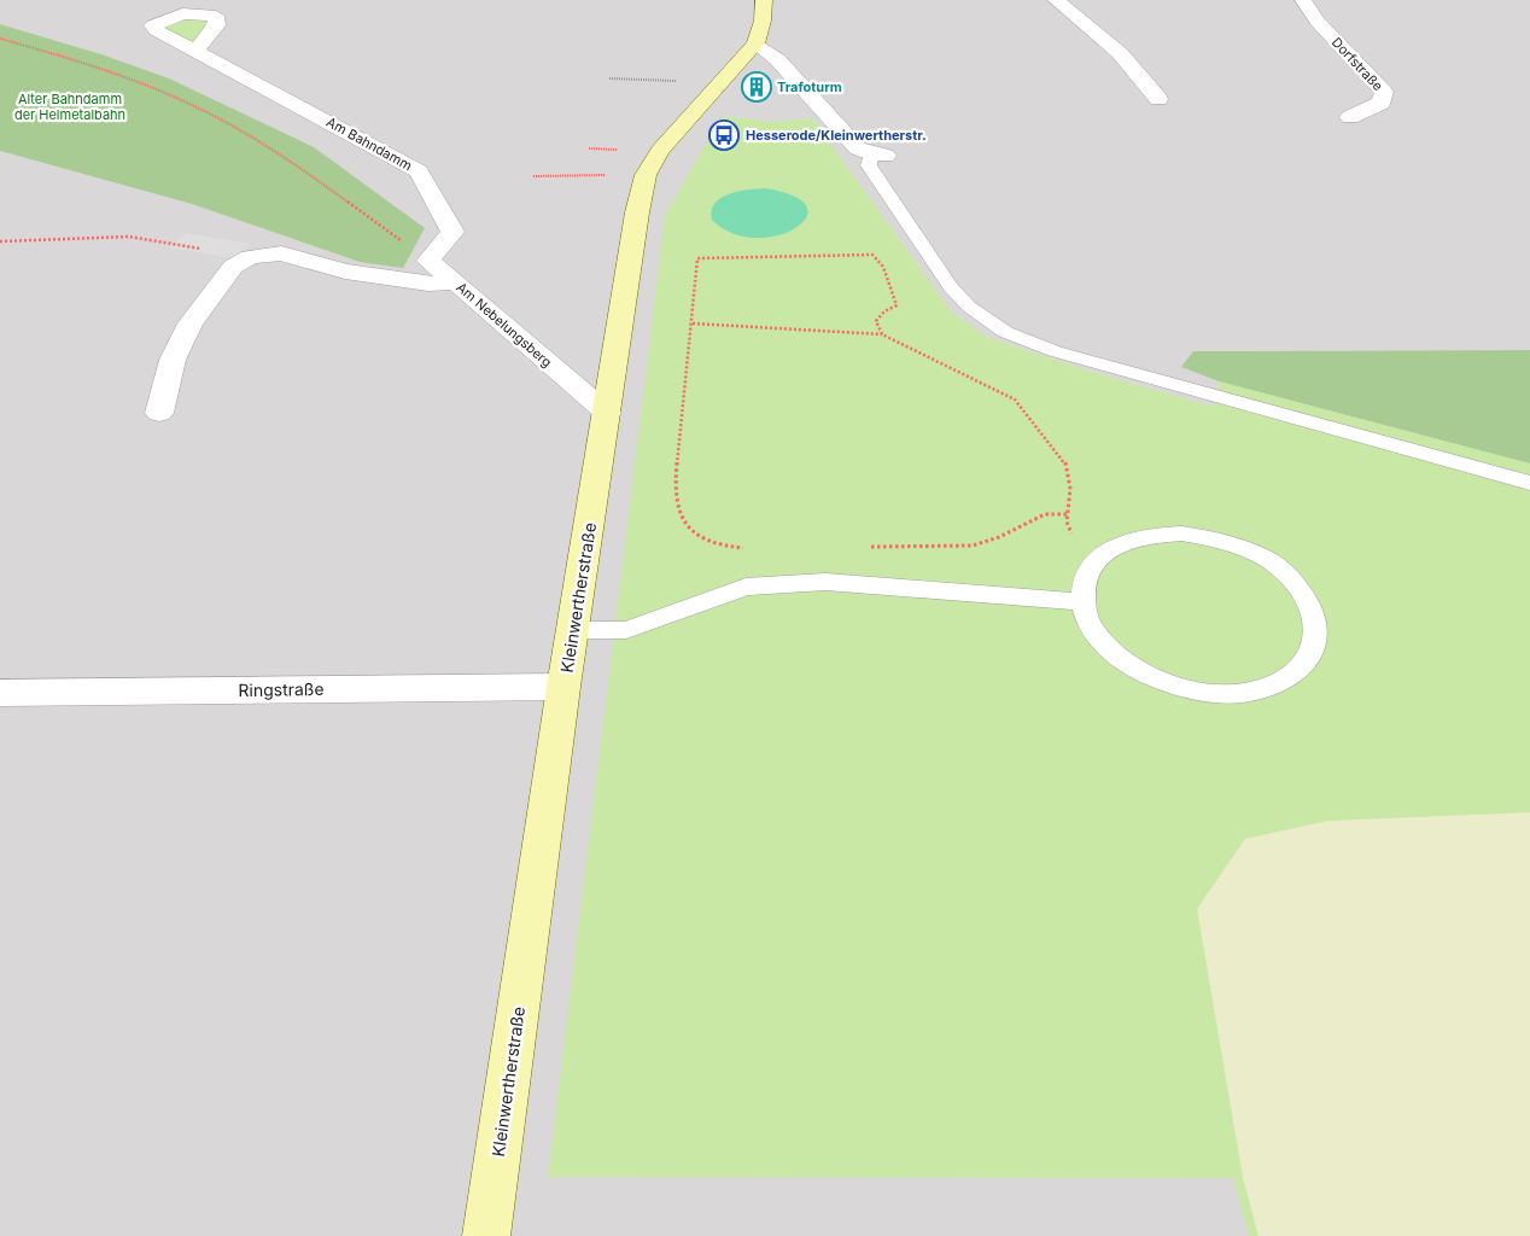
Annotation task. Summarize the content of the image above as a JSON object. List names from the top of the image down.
{
  "streets": {
    "street": [
      "Dorfstraße",
      "Am Bahndamm",
      "Am Nebelungsberg",
      "Kleinwertherstraße",
      "Ringstraße"
    ]
  },
  "crossings": [
    ["Am Nebelungsberg", "Kleinwertherstraße"],
    ["Kleinwertherstraße", "Ringstraße"]
  ],
  "parks": ["Alter Bahndamm der Helmetalbahn"],
  "places": {
    "building": ["Trafoturm"],
    "bus stop": ["Hesserode/Kleinwertherstr."]
  }
}
